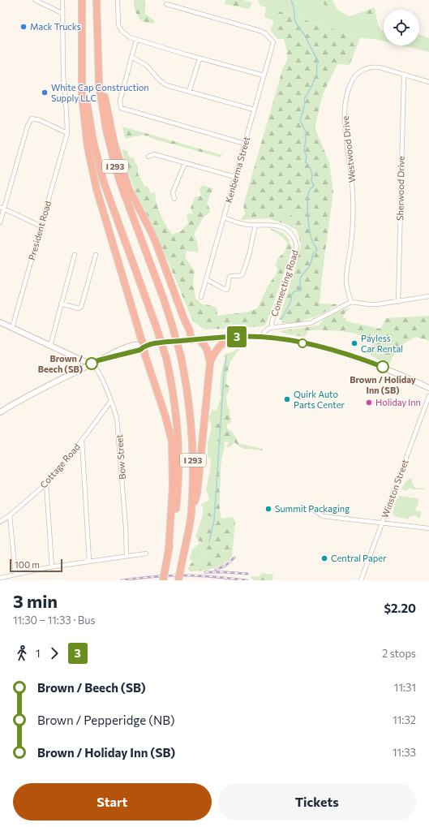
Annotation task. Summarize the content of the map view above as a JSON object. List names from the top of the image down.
{
  "streets": {
    "highway": ["I 293"],
    "street": [
      "Westwood Drive",
      "Kenberma Street",
      "Sherwood Drive",
      "President Road",
      "Connecting Road",
      "Bow Street",
      "Cottage Road",
      "Winston Street"
    ]
  },
  "crossings": [
    ["Westwood Drive", "Sherwood Drive"],
    ["Kenberma Street", "Connecting Road"],
    ["Bow Street", "Cottage Road"]
  ],
  "places": [
    "Mack Trucks",
    "White Cap Construction Supply LLC",
    "Payless Car Rental",
    "Brown / Beech (SB)",
    "Brown / Holiday Inn (SB)",
    "Quirk Auto Parts Center",
    "Holiday Inn",
    "Summit Packaging",
    "Central Paper"
  ],
  "lines": ["bus line 3"],
  "scale_bar": "100 m",
  "page": {
    "on_map": "3",
    "scale": "100 m",
    "heading": ["3 min", "11:30 – 11:33 · Bus", "$2.20"],
    "legs": ["1", "3", "2 stops"],
    "list": [
      {
        "name": "Brown / Beech (SB)",
        "value": "11:31"
      },
      {
        "name": "Brown / Pepperidge (NB)",
        "value": "11:32"
      },
      {
        "name": "Brown / Holiday Inn (SB)",
        "value": "11:33"
      }
    ],
    "buttons": ["Start", "Tickets"]
  }
}
